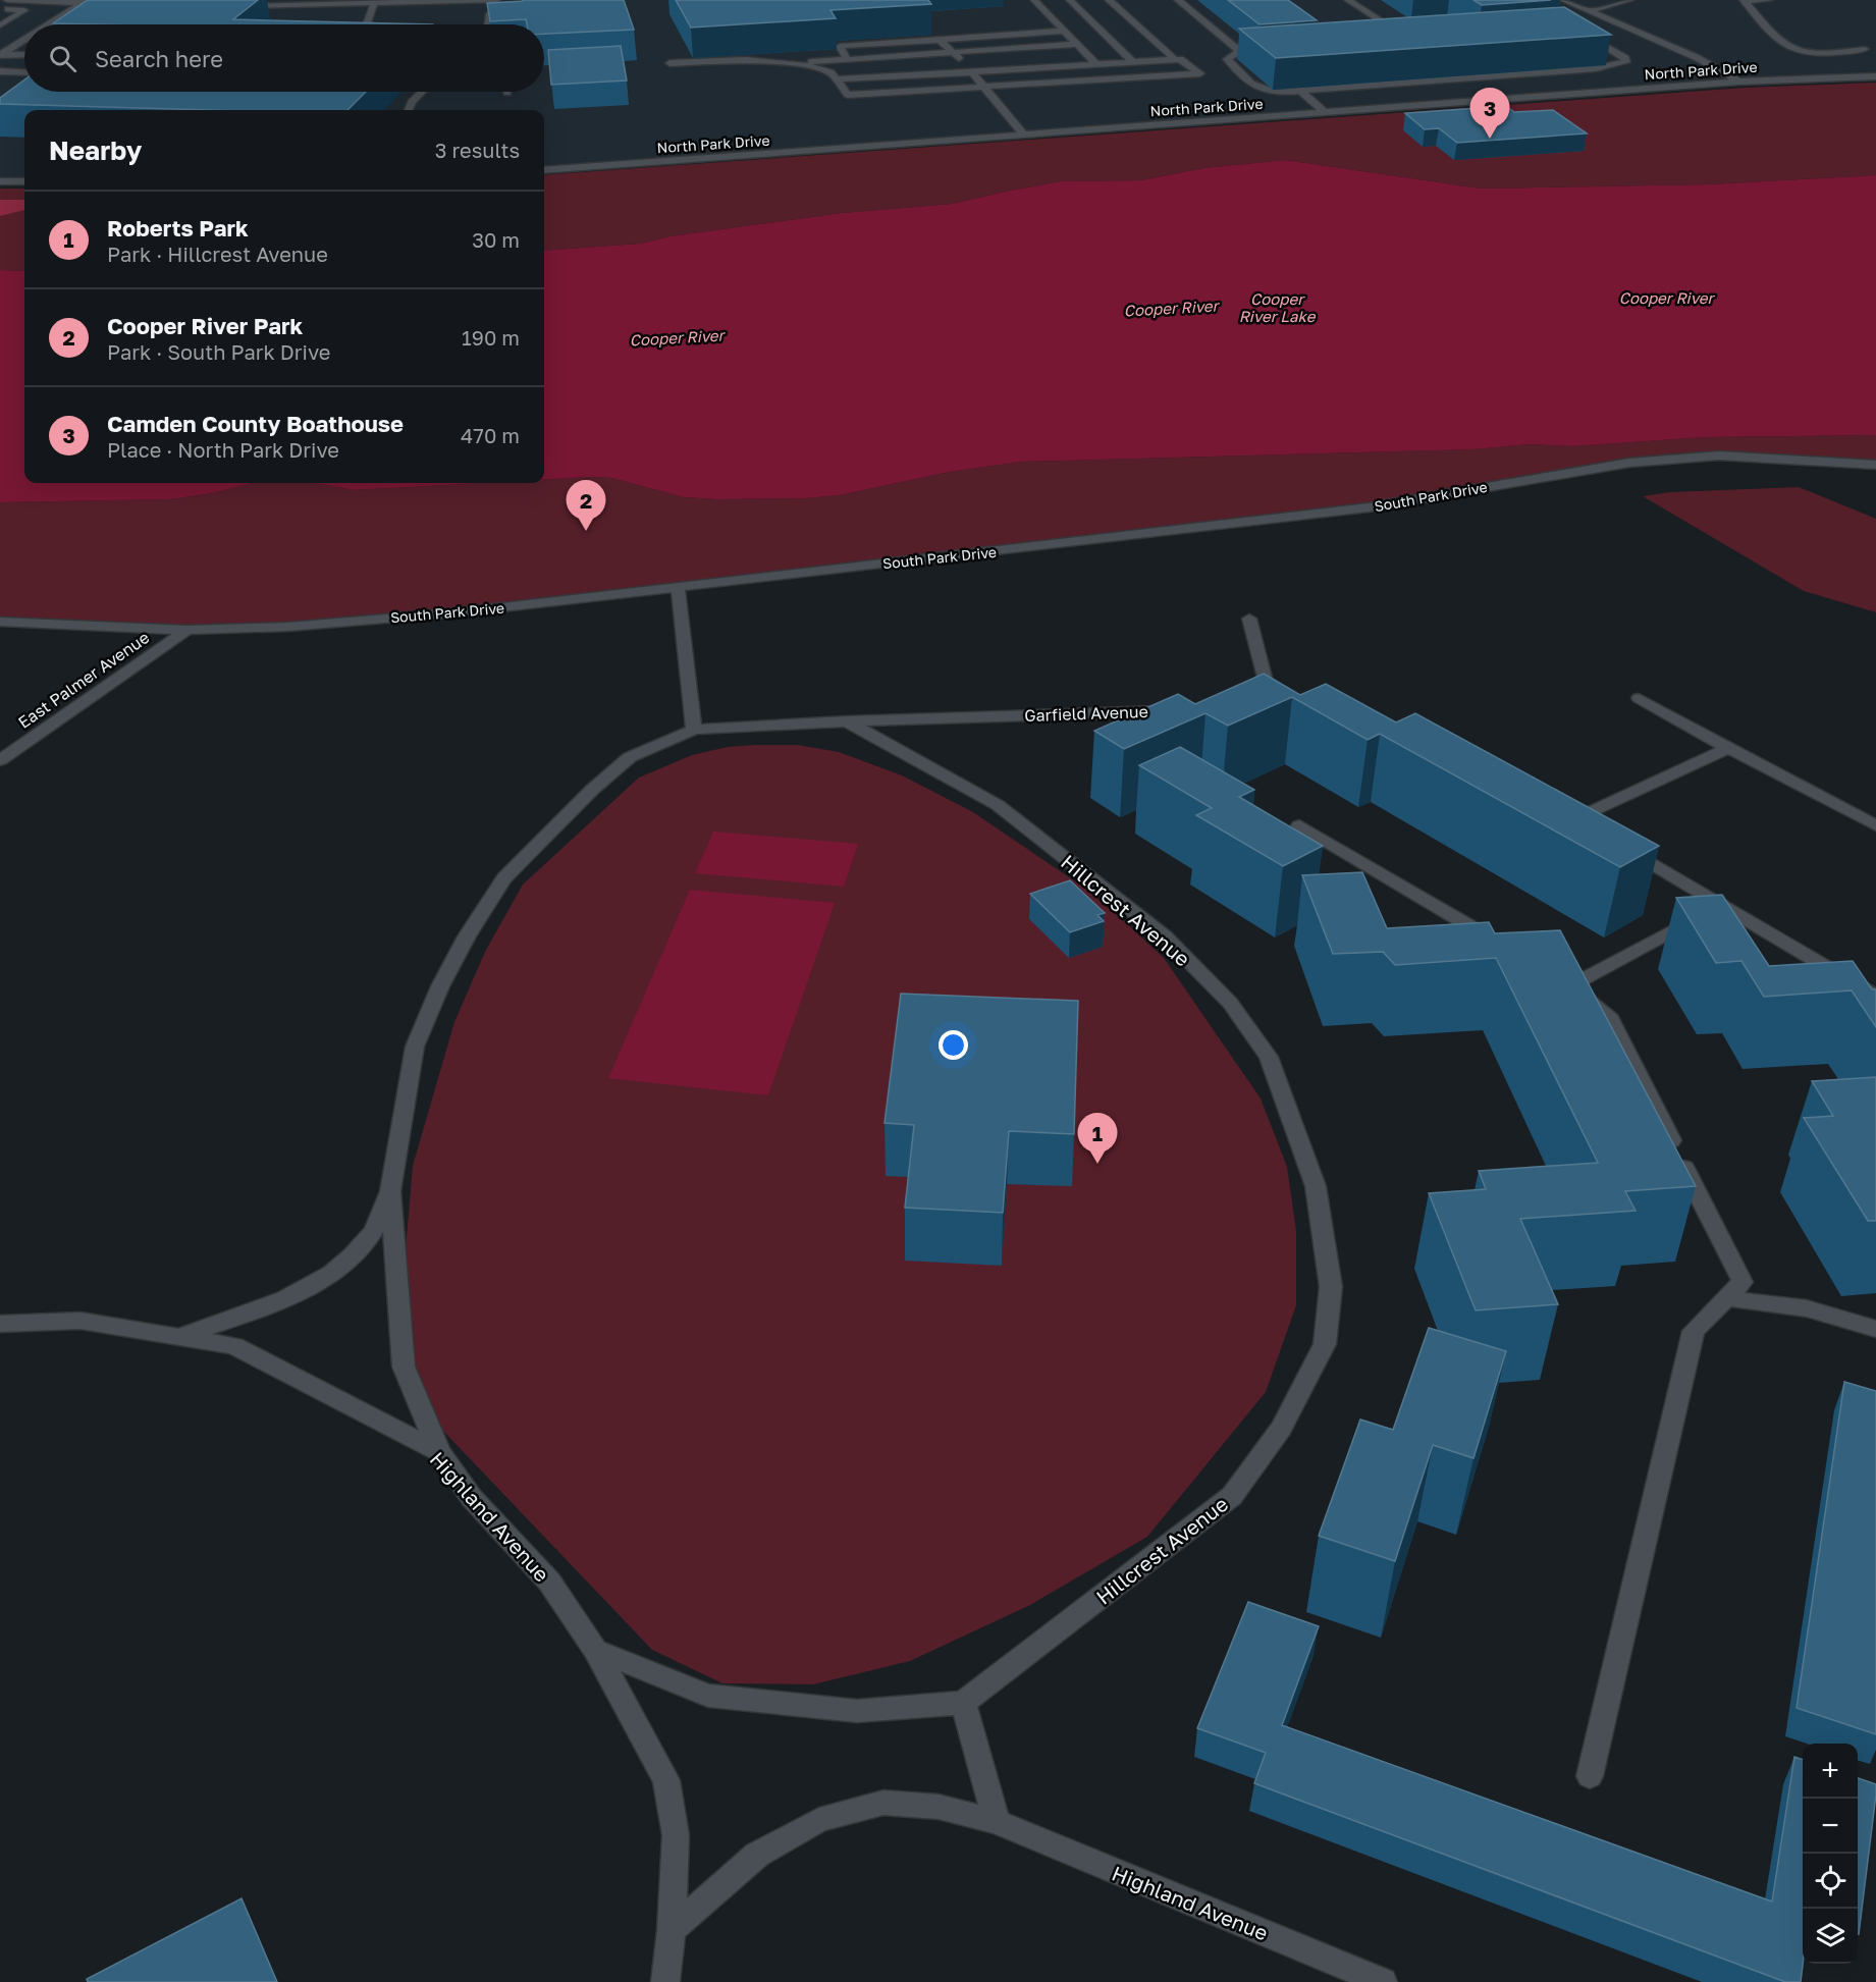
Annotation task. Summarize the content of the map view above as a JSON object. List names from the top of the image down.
{
  "streets": {
    "street": [
      "North Park Drive",
      "South Park Drive",
      "East Palmer Avenue",
      "Garfield Avenue",
      "Hillcrest Avenue",
      "Highland Avenue"
    ]
  },
  "crossings": [
    ["South Park Drive", "East Palmer Avenue"],
    ["Garfield Avenue", "Hillcrest Avenue"]
  ],
  "water": ["Cooper River", "Cooper River Lake"],
  "page": {
    "search": "Search here",
    "pins": ["3", "2", "1"],
    "heading": ["Nearby", "3 results"],
    "list": [
      {
        "mark": "1",
        "name": "Roberts Park",
        "note": "Park · Hillcrest Avenue",
        "value": "30 m"
      },
      {
        "mark": "2",
        "name": "Cooper River Park",
        "note": "Park · South Park Drive",
        "value": "190 m"
      },
      {
        "mark": "3",
        "name": "Camden County Boathouse",
        "note": "Place · North Park Drive",
        "value": "470 m"
      }
    ],
    "map_buttons": ["+", "−"]
  }
}
